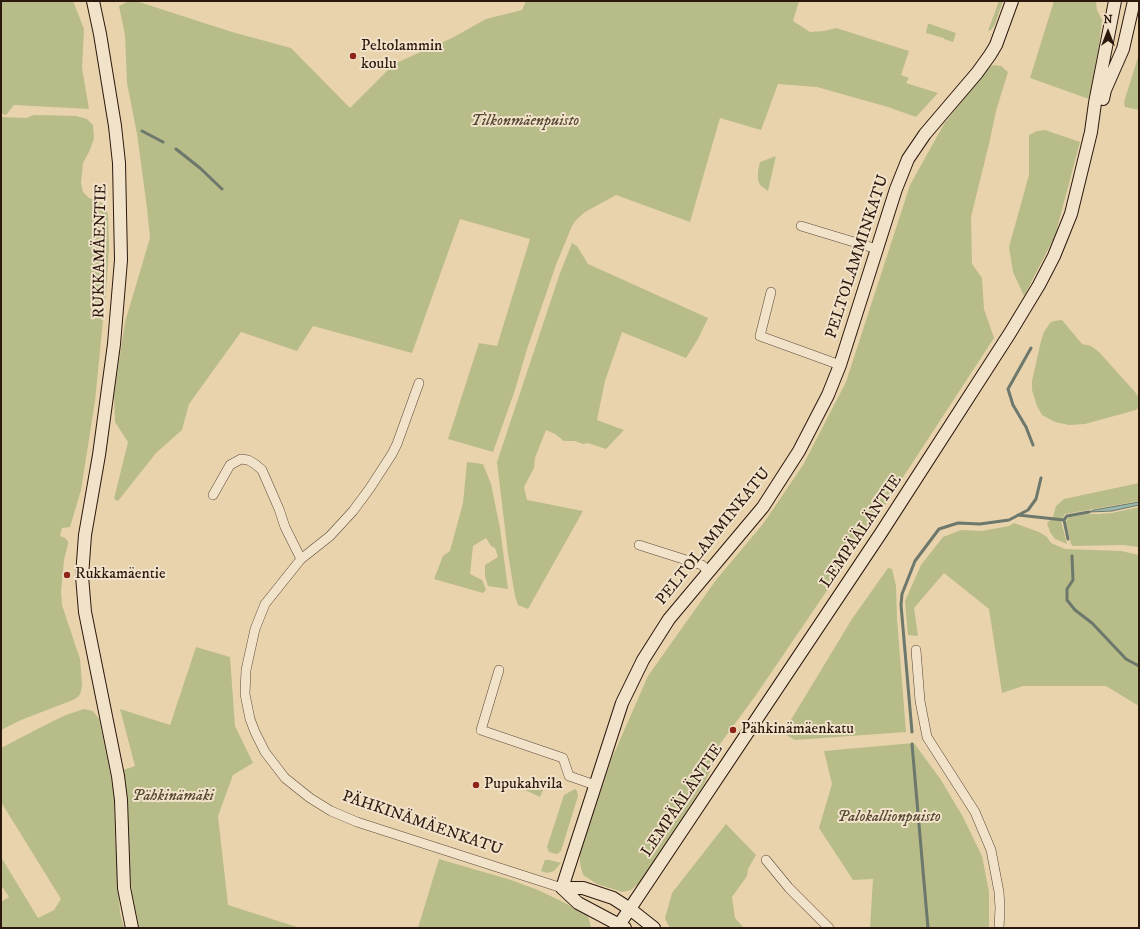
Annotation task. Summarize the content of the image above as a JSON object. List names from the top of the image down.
{
  "streets": {
    "main road": [
      "RUKKAMÄENTIE",
      "PELTOLAMMINKATU",
      "LEMPÄÄLÄNTIE",
      "PÄHKINÄMÄENKATU"
    ]
  },
  "crossings": [
    ["PELTOLAMMINKATU", "PÄHKINÄMÄENKATU"],
    ["LEMPÄÄLÄNTIE", "PÄHKINÄMÄENKATU"]
  ],
  "parks": ["Tilkonmäenpuisto", "Pähkinämäki", "Palokallionpuisto"],
  "places": [
    "Peltolammin koulu",
    "Rukkamäentie",
    "Pähkinämäenkatu",
    "Pupukahvila"
  ],
  "north": "top"
}
